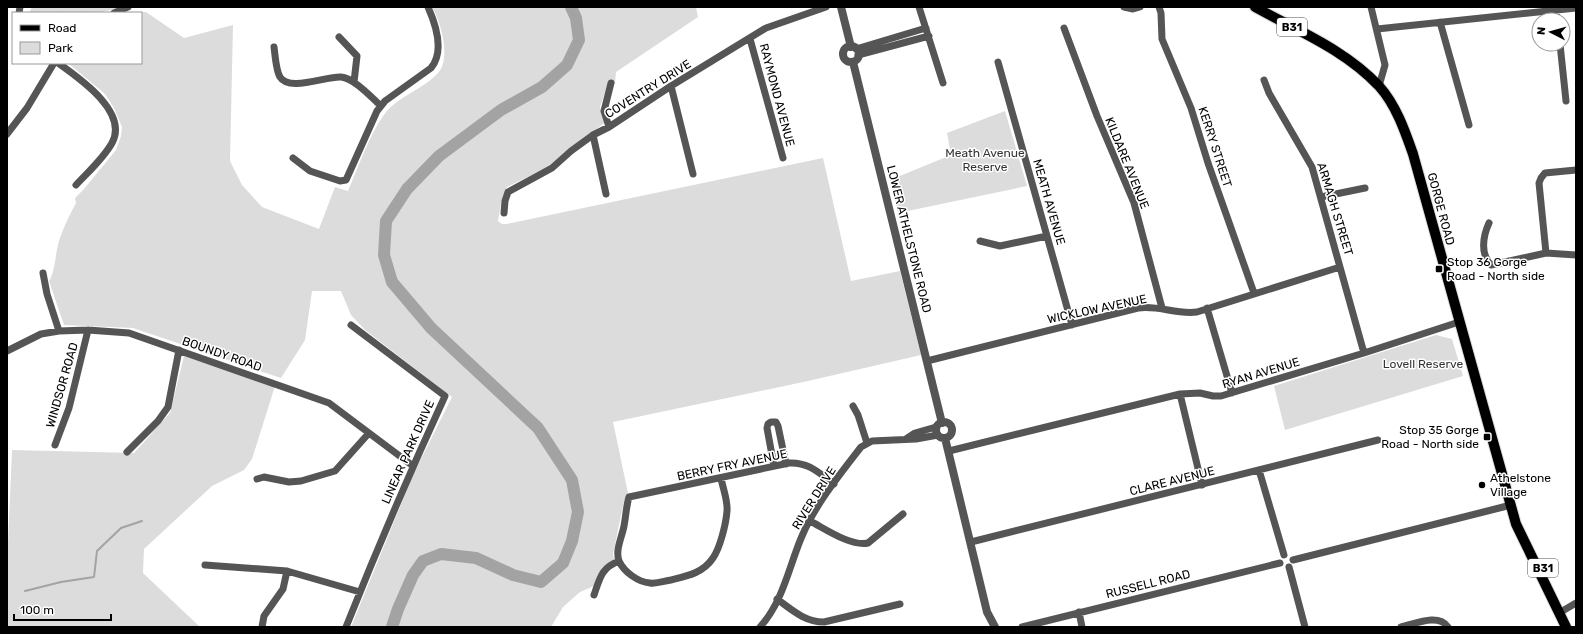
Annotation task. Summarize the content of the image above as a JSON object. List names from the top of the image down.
{
  "streets": {
    "main road": ["B31", "GORGE ROAD"],
    "street": [
      "COVENTRY DRIVE",
      "RAYMOND AVENUE",
      "KERRY STREET",
      "KILDARE AVENUE",
      "MEATH AVENUE",
      "ARMAGH STREET",
      "LOWER ATHELSTONE ROAD",
      "WICKLOW AVENUE",
      "BOUNDY ROAD",
      "RYAN AVENUE",
      "WINDSOR ROAD",
      "LINEAR PARK DRIVE",
      "BERRY FRY AVENUE",
      "CLARE AVENUE",
      "RIVER DRIVE",
      "RUSSELL ROAD"
    ]
  },
  "crossings": [
    ["COVENTRY DRIVE", "RAYMOND AVENUE"],
    ["KERRY STREET", "WICKLOW AVENUE"],
    ["KILDARE AVENUE", "WICKLOW AVENUE"],
    ["MEATH AVENUE", "WICKLOW AVENUE"],
    ["ARMAGH STREET", "WICKLOW AVENUE"],
    ["ARMAGH STREET", "RYAN AVENUE"],
    ["GORGE ROAD", "RYAN AVENUE"],
    ["LOWER ATHELSTONE ROAD", "WICKLOW AVENUE"],
    ["LOWER ATHELSTONE ROAD", "RYAN AVENUE"],
    ["LOWER ATHELSTONE ROAD", "CLARE AVENUE"],
    ["BOUNDY ROAD", "WINDSOR ROAD"],
    ["BOUNDY ROAD", "LINEAR PARK DRIVE"],
    ["BERRY FRY AVENUE", "RIVER DRIVE"]
  ],
  "parks": ["Meath Avenue Reserve", "Lovell Reserve"],
  "places": {
    "transit": ["Stop 36 Gorge Road - North side", "Stop 35 Gorge Road - North side"],
    "other": ["Athelstone Village"]
  },
  "legend": ["Road", "Park"],
  "scale_bar": "100 m",
  "north": "left"
}
